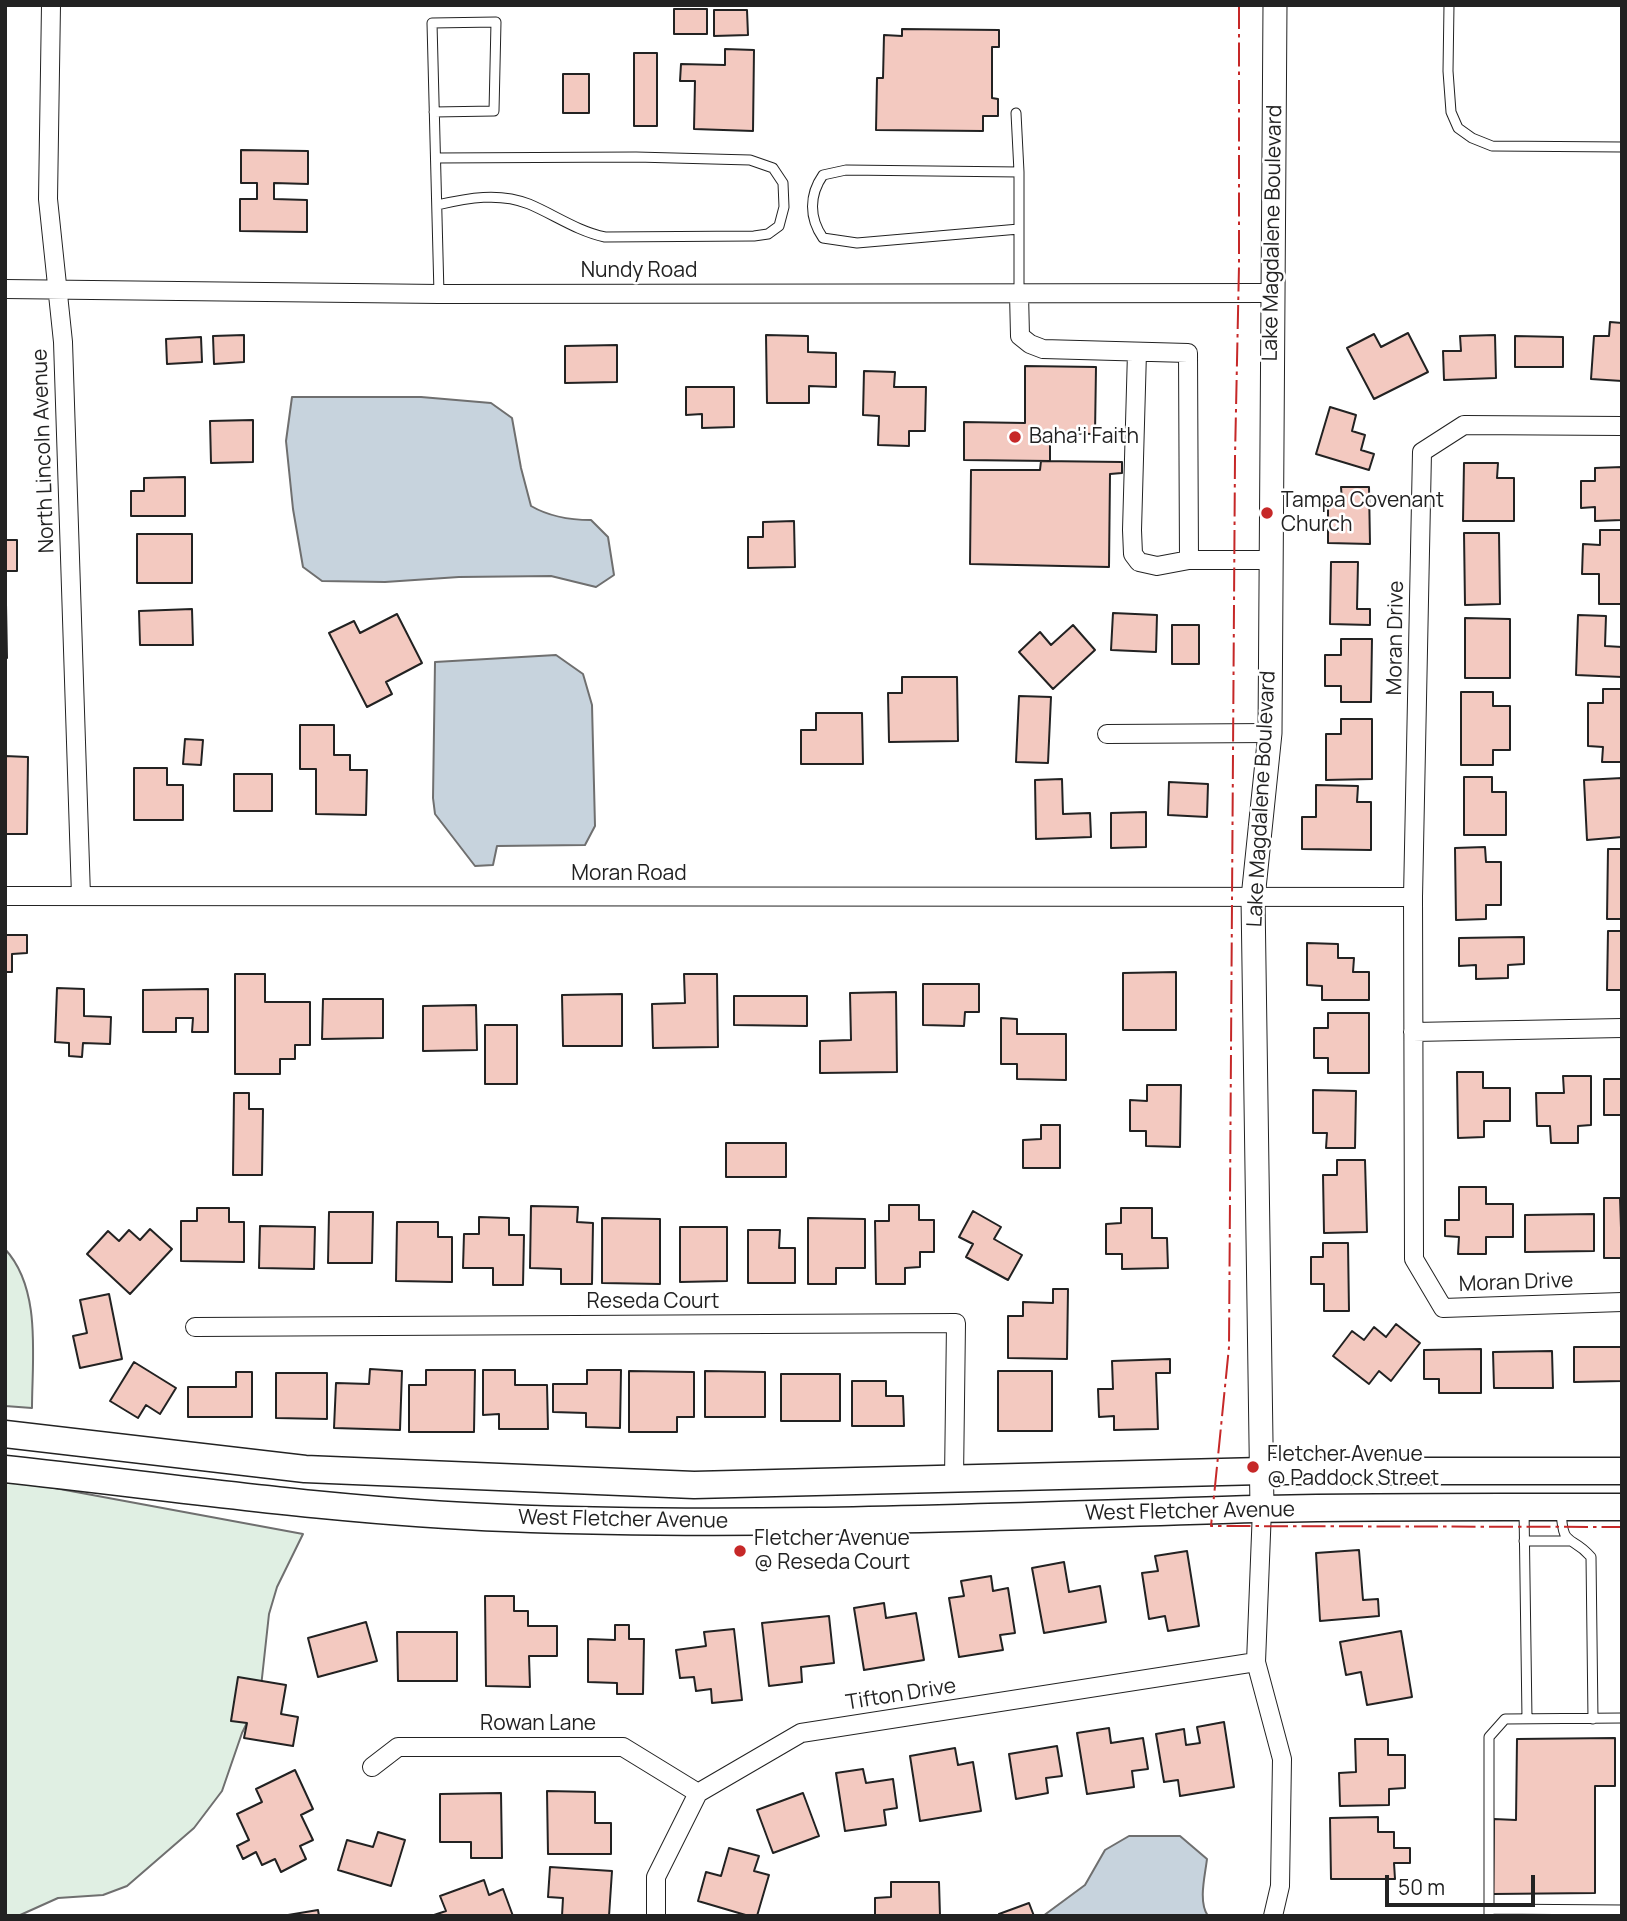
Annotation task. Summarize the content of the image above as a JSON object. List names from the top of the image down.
{
  "streets": {
    "main road": ["West Fletcher Avenue"],
    "street": [
      "Lake Magdalene Boulevard",
      "Nundy Road",
      "North Lincoln Avenue",
      "Moran Drive",
      "Moran Road",
      "Reseda Court",
      "Tifton Drive",
      "Rowan Lane"
    ]
  },
  "crossings": [
    ["Lake Magdalene Boulevard", "Nundy Road"],
    ["Lake Magdalene Boulevard", "Moran Road"],
    ["Lake Magdalene Boulevard", "West Fletcher Avenue"],
    ["Nundy Road", "North Lincoln Avenue"],
    ["North Lincoln Avenue", "Moran Road"],
    ["Moran Drive", "Moran Road"],
    ["Reseda Court", "West Fletcher Avenue"],
    ["Tifton Drive", "Rowan Lane"]
  ],
  "places": [
    "Baha'i Faith",
    "Tampa Covenant Church",
    "Fletcher Avenue @ Paddock Street",
    "Fletcher Avenue @ Reseda Court"
  ],
  "scale_bar": "50 m"
}
